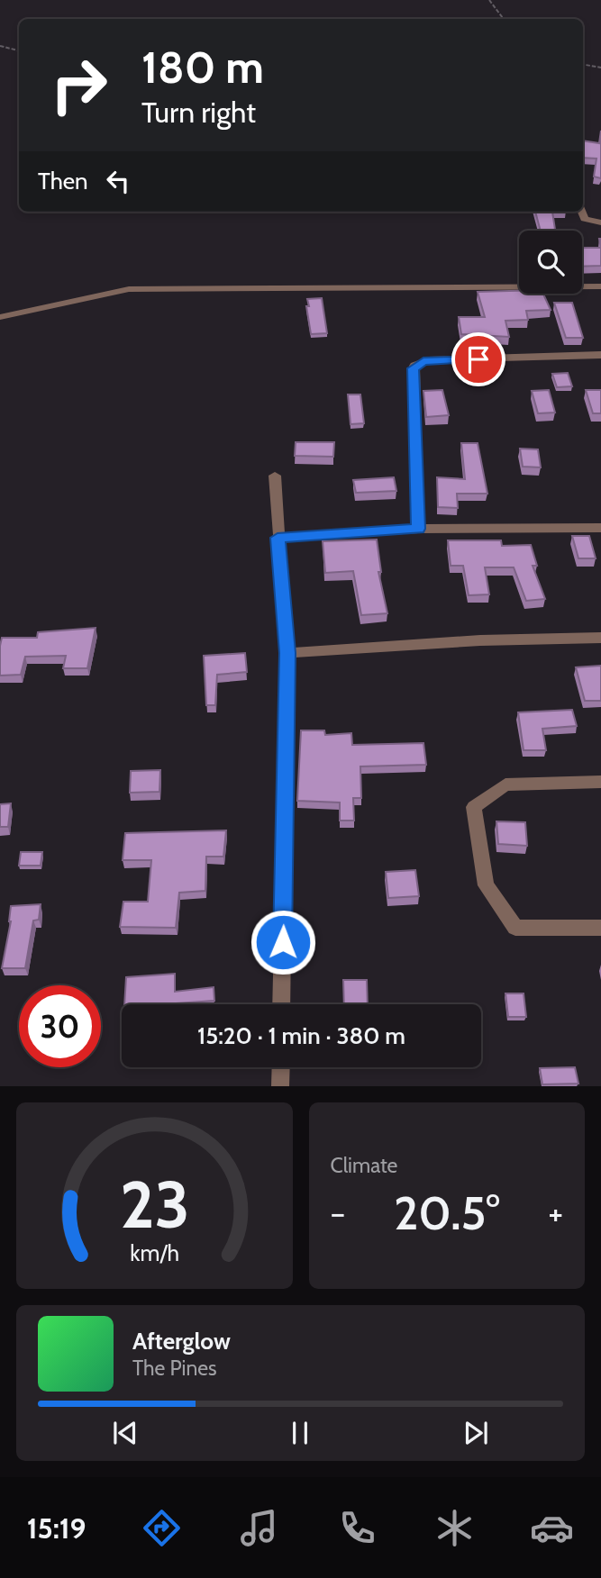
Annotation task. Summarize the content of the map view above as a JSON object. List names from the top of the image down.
{
  "page": {
    "turn": ["180 m", "Turn right"],
    "then": "Then",
    "limit": "30",
    "trip": "15:20 · 1 min · 380 m",
    "tile": "Climate",
    "heat": ["−", "20.5°", "+"],
    "song": ["Afterglow", "The Pines"],
    "tabs": "15:19",
    "gauge": ["23", "km/h"]
  }
}
